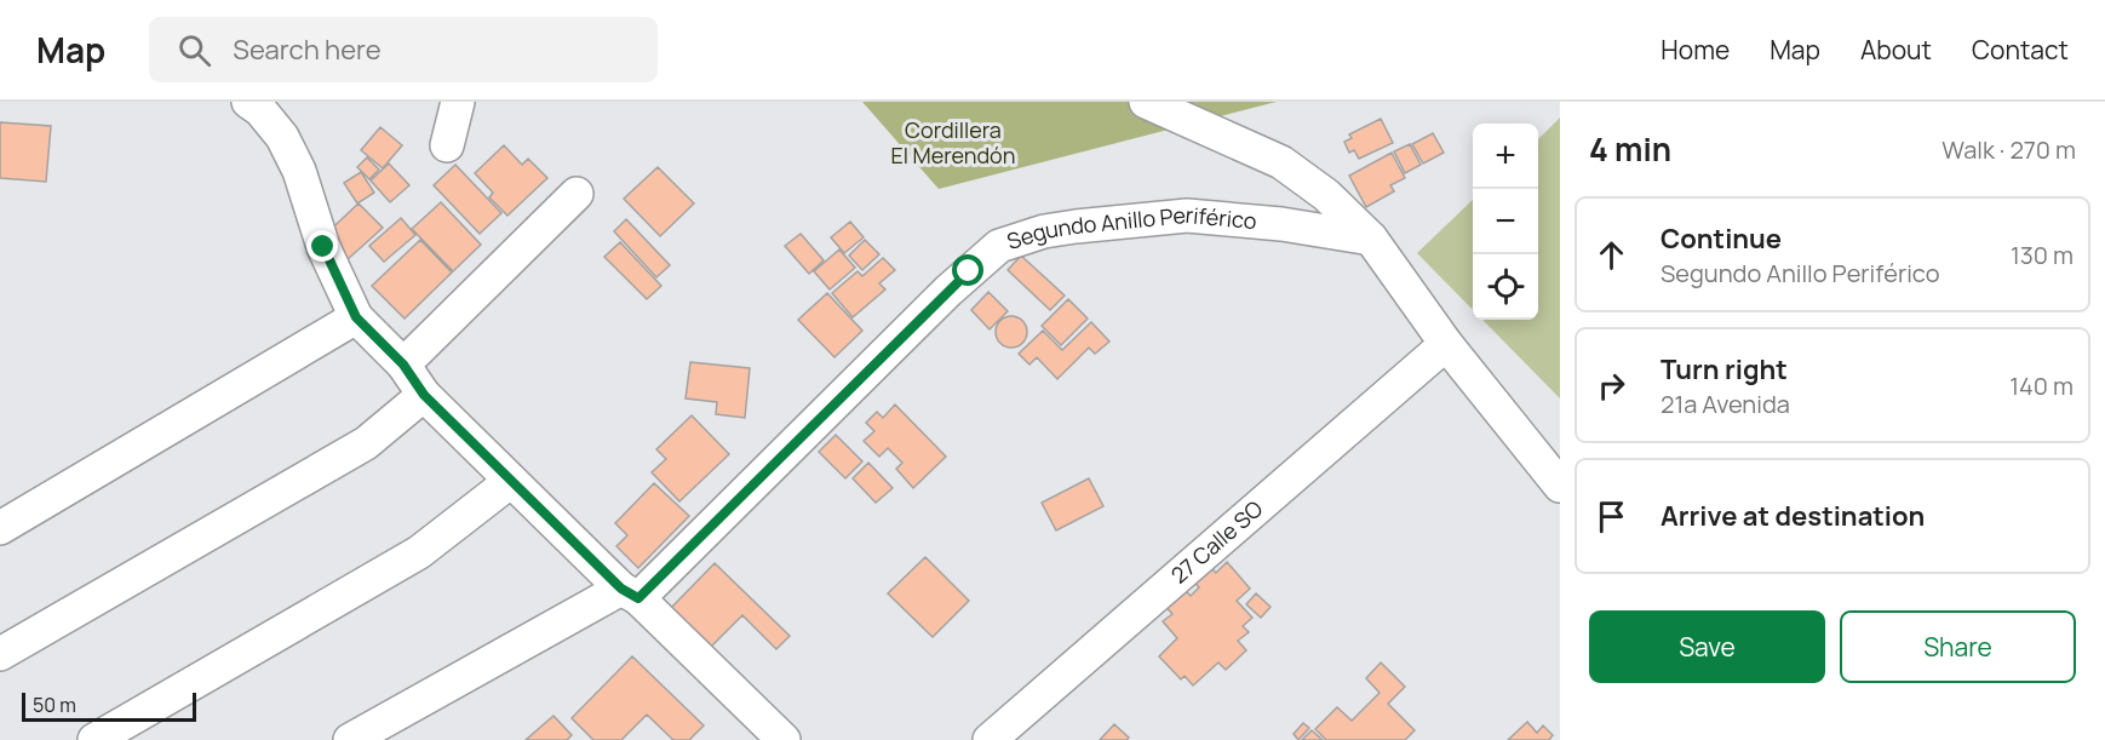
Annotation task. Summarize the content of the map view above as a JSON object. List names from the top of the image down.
{
  "streets": {
    "street": ["Segundo Anillo Periférico", "27 Calle SO"]
  },
  "parks": ["Cordillera El Merendón"],
  "scale_bar": "50 m",
  "page": {
    "header": "Map",
    "search": "Search here",
    "nav": [
      "Home",
      "Map",
      "About",
      "Contact"
    ],
    "heading": ["4 min", "Walk · 270 m"],
    "map_buttons": ["+", "−"],
    "list": [
      ["Continue", "Segundo Anillo Periférico", "130 m"],
      ["Turn right", "21a Avenida", "140 m"],
      "Arrive at destination"
    ],
    "buttons": ["Save", "Share"],
    "scale": "50 m"
  }
}
